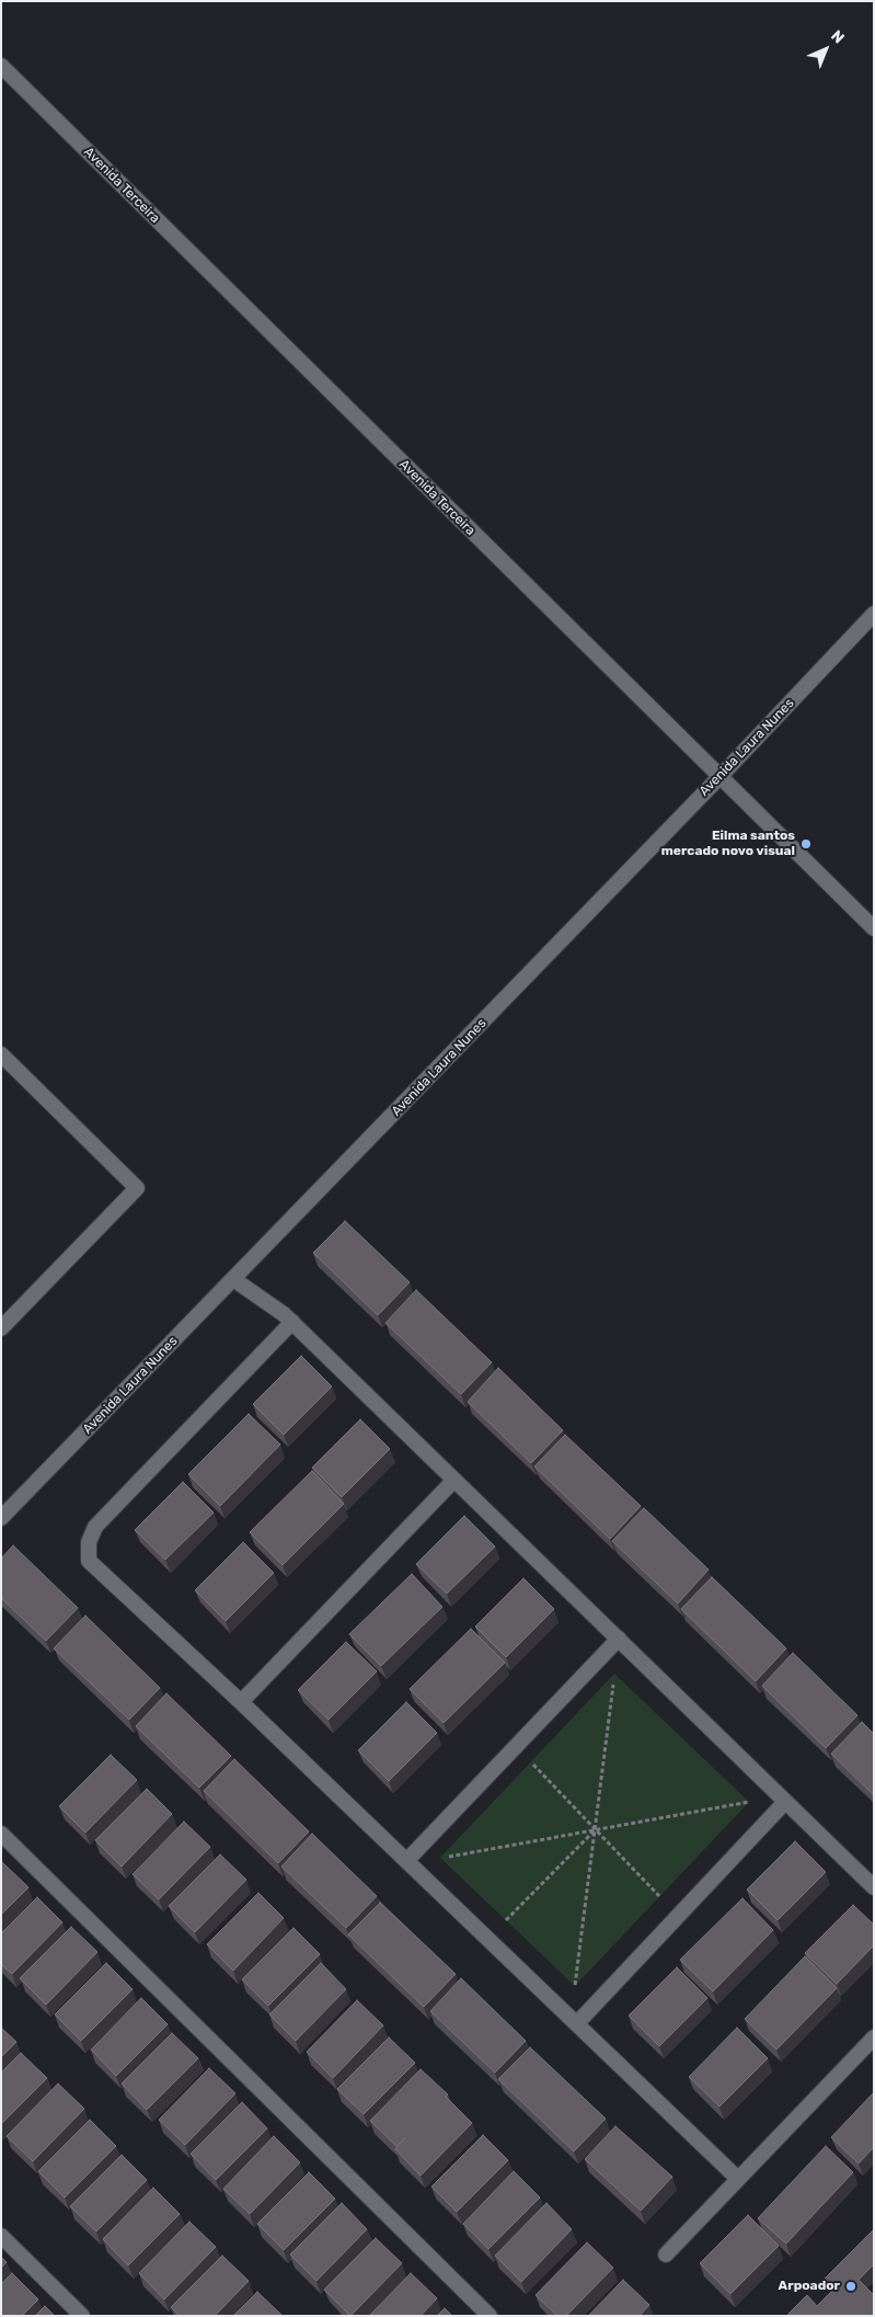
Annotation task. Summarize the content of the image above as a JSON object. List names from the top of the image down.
{
  "streets": {
    "street": ["Avenida Terceira", "Avenida Laura Nunes"]
  },
  "crossings": [
    ["Avenida Terceira", "Avenida Laura Nunes"]
  ],
  "places": ["Eilma santos mercado novo visual", "Arpoador"],
  "north": "top right"
}
